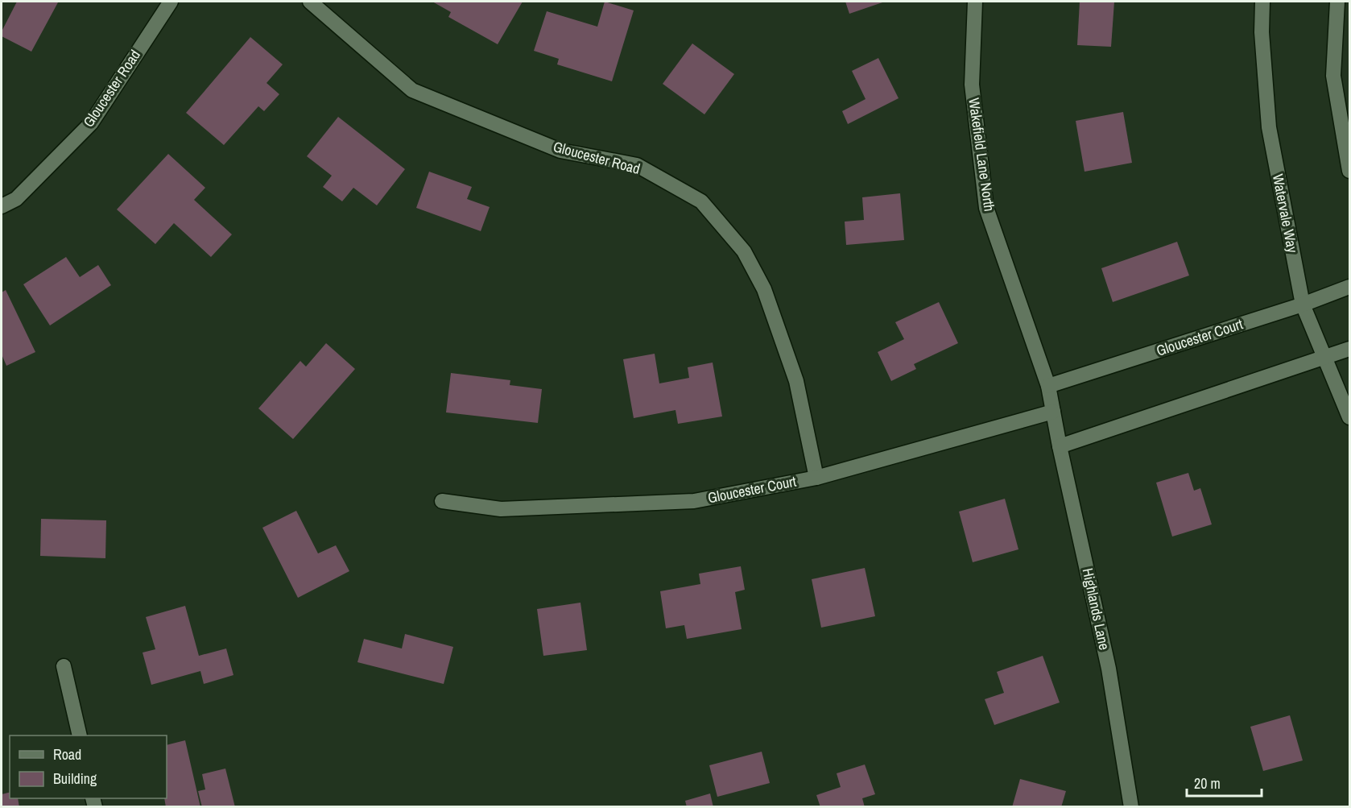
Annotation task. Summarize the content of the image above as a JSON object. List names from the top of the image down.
{
  "streets": {
    "street": [
      "Gloucester Road",
      "Wakefield Lane North",
      "Watervale Way",
      "Gloucester Court",
      "Highlands Lane"
    ]
  },
  "crossings": [
    ["Gloucester Road", "Gloucester Court"],
    ["Wakefield Lane North", "Gloucester Court"],
    ["Wakefield Lane North", "Highlands Lane"],
    ["Watervale Way", "Gloucester Court"],
    ["Gloucester Court", "Highlands Lane"]
  ],
  "legend": ["Road", "Building"],
  "scale_bar": "20 m"
}
